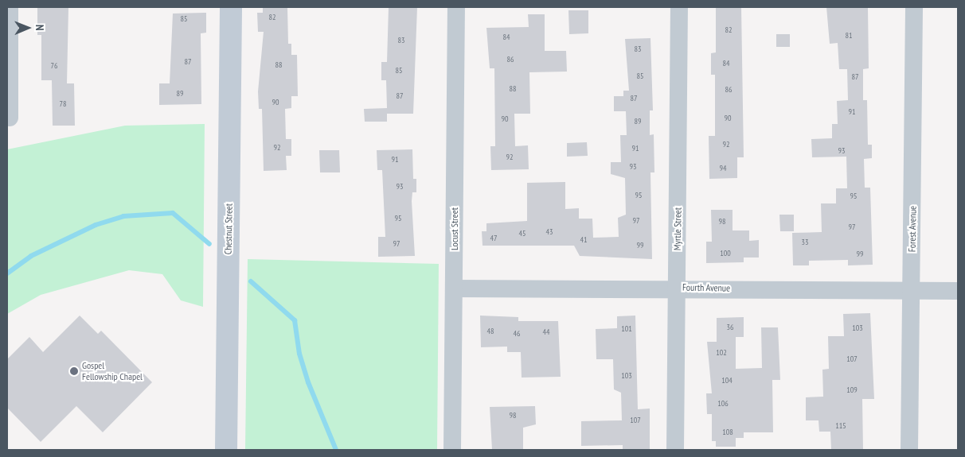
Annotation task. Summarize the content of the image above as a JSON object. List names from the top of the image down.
{
  "streets": {
    "street": [
      "Chestnut Street",
      "Locust Street",
      "Myrtle Street",
      "Forest Avenue",
      "Fourth Avenue"
    ]
  },
  "crossings": [
    ["Locust Street", "Fourth Avenue"],
    ["Myrtle Street", "Fourth Avenue"],
    ["Forest Avenue", "Fourth Avenue"]
  ],
  "places": ["Gospel Fellowship Chapel"],
  "house_numbers": [
    "82",
    "85",
    "82",
    "81",
    "84",
    "83",
    "83",
    "86",
    "87",
    "84",
    "88",
    "76",
    "85",
    "85",
    "87",
    "88",
    "86",
    "89",
    "87",
    "87",
    "90",
    "78",
    "91",
    "90",
    "90",
    "89",
    "92",
    "92",
    "91",
    "93",
    "92",
    "91",
    "93",
    "94",
    "93",
    "95",
    "95",
    "95",
    "97",
    "98",
    "97",
    "43",
    "45",
    "47",
    "41",
    "33",
    "97",
    "99",
    "100",
    "99",
    "36",
    "103",
    "101",
    "48",
    "44",
    "46",
    "102",
    "107",
    "103",
    "104",
    "109",
    "106",
    "98",
    "107",
    "115",
    "108"
  ],
  "north": "right"
}
